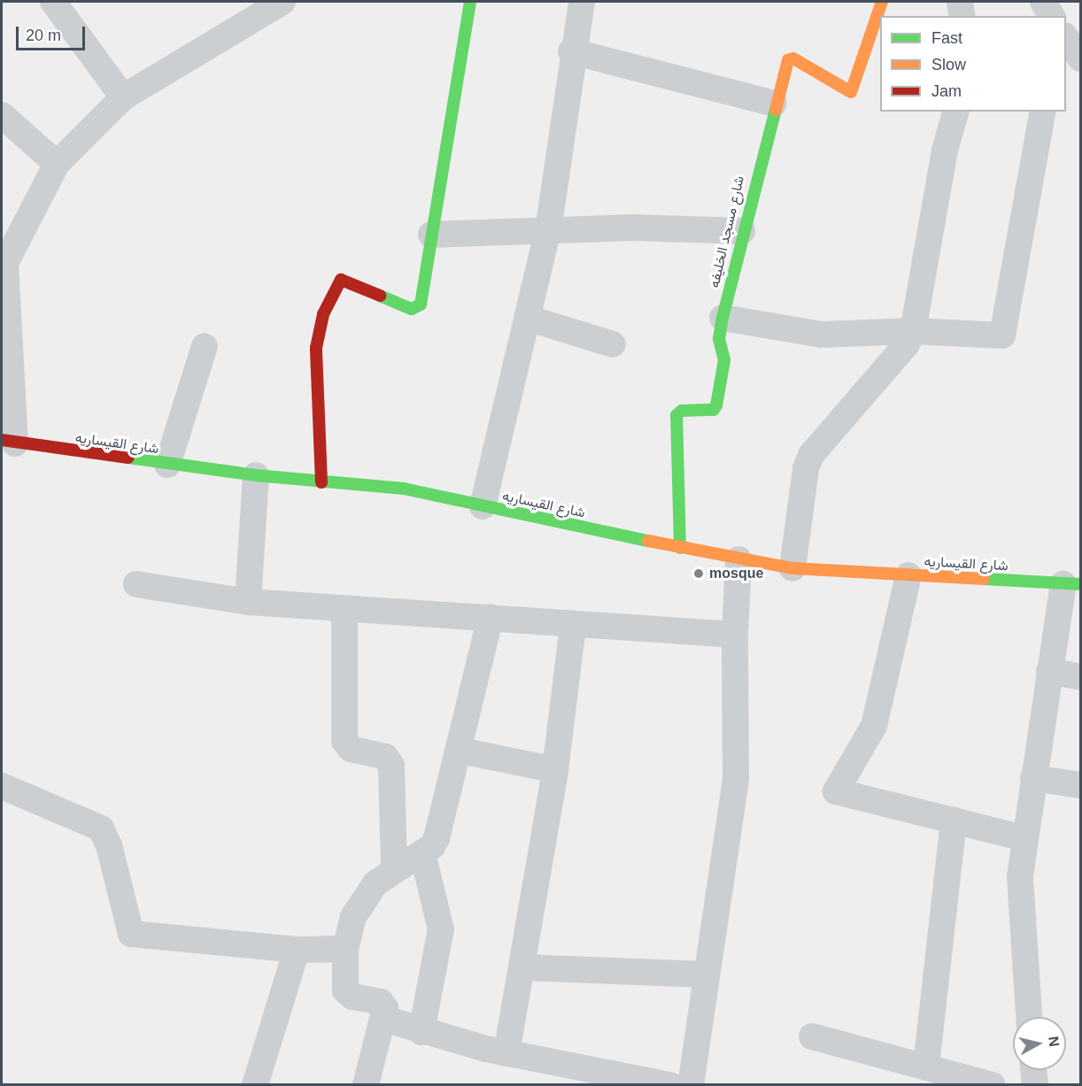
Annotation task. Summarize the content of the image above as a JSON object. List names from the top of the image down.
{
  "streets": {
    "street": ["شارع مسجد الخليفه", "شارع القيساريه"]
  },
  "crossings": [
    ["شارع مسجد الخليفه", "شارع القيساريه"]
  ],
  "places": ["mosque"],
  "legend": ["Fast", "Slow", "Jam"],
  "scale_bar": "20 m",
  "north": "right"
}
